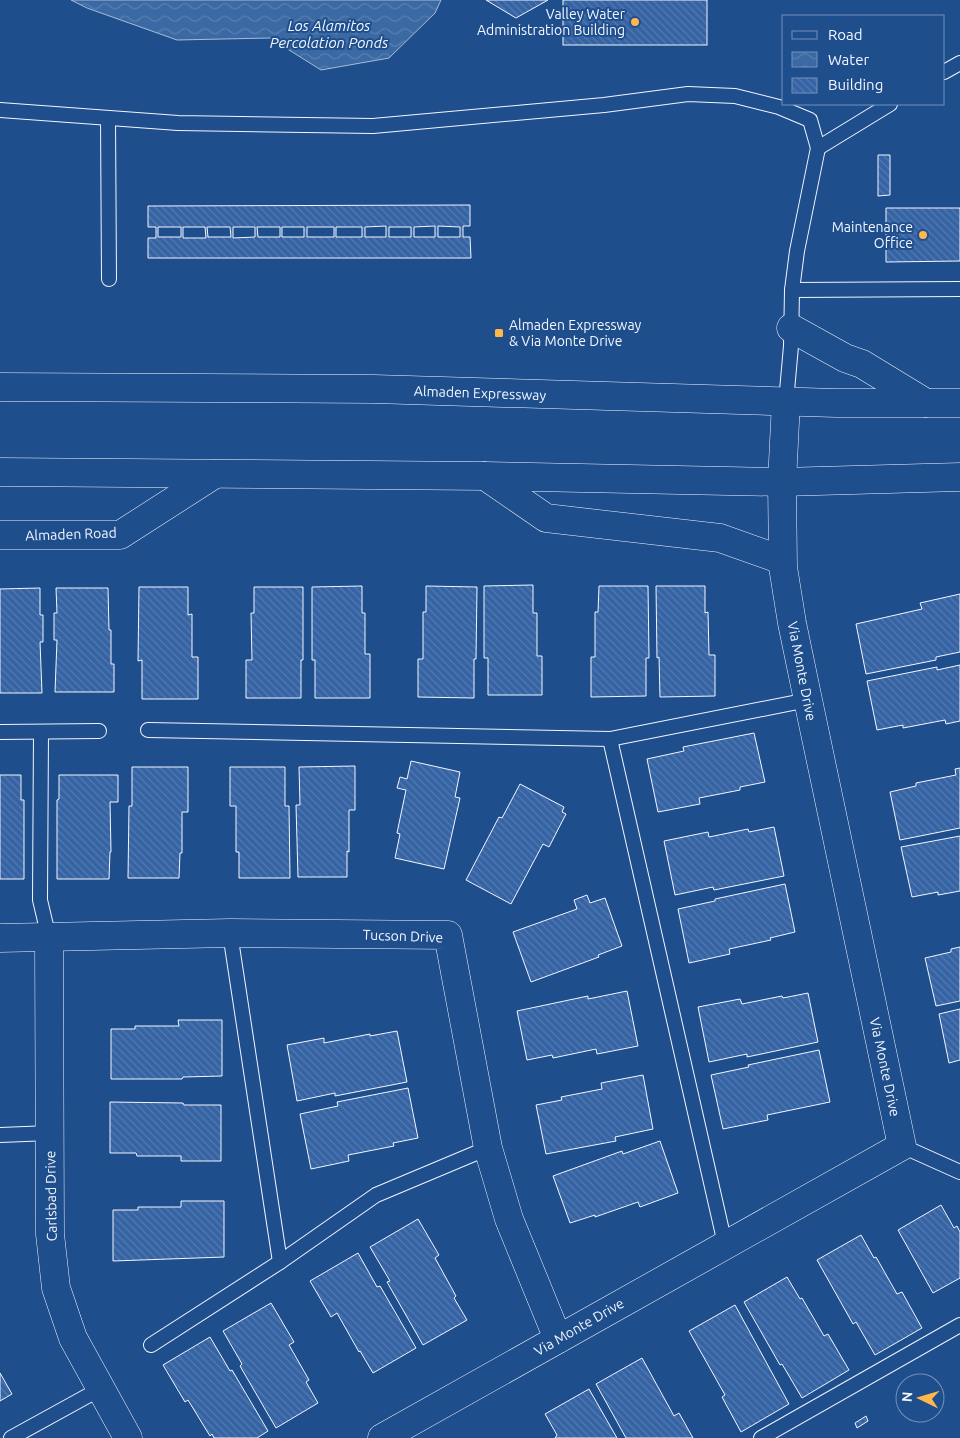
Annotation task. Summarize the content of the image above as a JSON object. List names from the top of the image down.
{
  "streets": {
    "street": [
      "Almaden Expressway",
      "Almaden Road",
      "Via Monte Drive",
      "Tucson Drive",
      "Carlsbad Drive"
    ]
  },
  "crossings": [
    ["Almaden Expressway", "Via Monte Drive"],
    ["Via Monte Drive", "Tucson Drive"],
    ["Tucson Drive", "Carlsbad Drive"]
  ],
  "water": ["Los Alamitos Percolation Ponds"],
  "places": {
    "other": ["Valley Water Administration Building", "Maintenance Office"],
    "transit": ["Almaden Expressway & Via Monte Drive"]
  },
  "legend": ["Road", "Water", "Building"],
  "north": "left"
}
